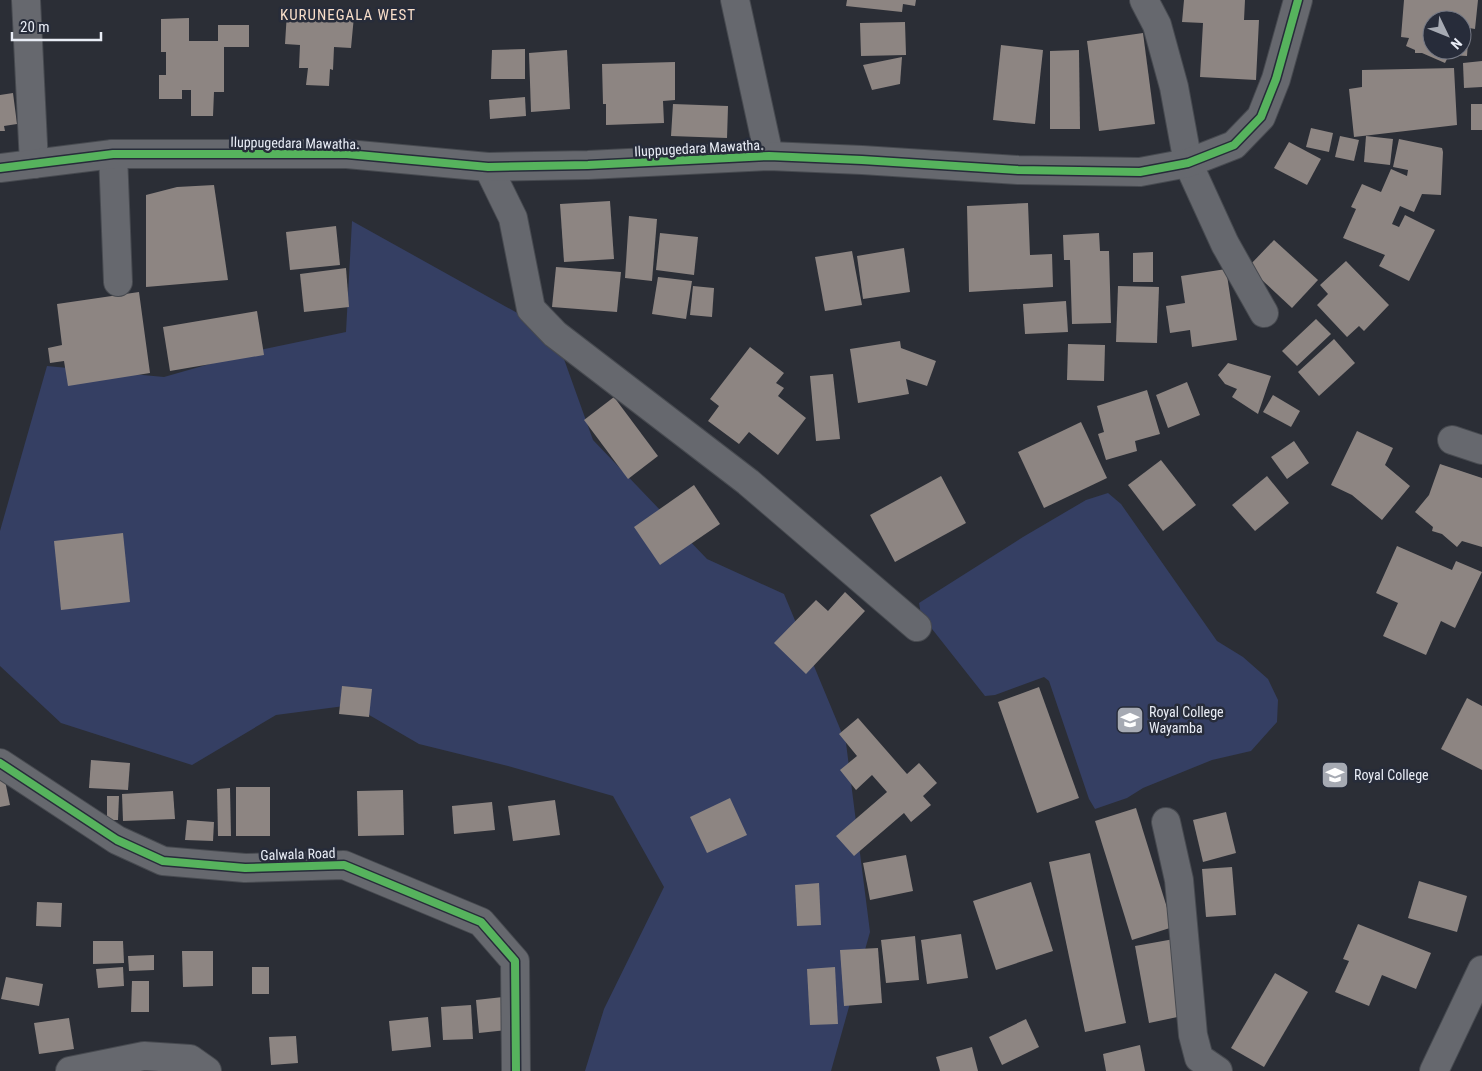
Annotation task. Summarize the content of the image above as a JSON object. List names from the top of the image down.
{
  "streets": {
    "street": ["Iluppugedara Mawatha.", "Galwala Road"]
  },
  "districts": ["KURUNEGALA WEST"],
  "places": {
    "school or university": ["Royal College Wayamba", "Royal College"]
  },
  "scale_bar": "20 m",
  "north": "bottom right"
}
